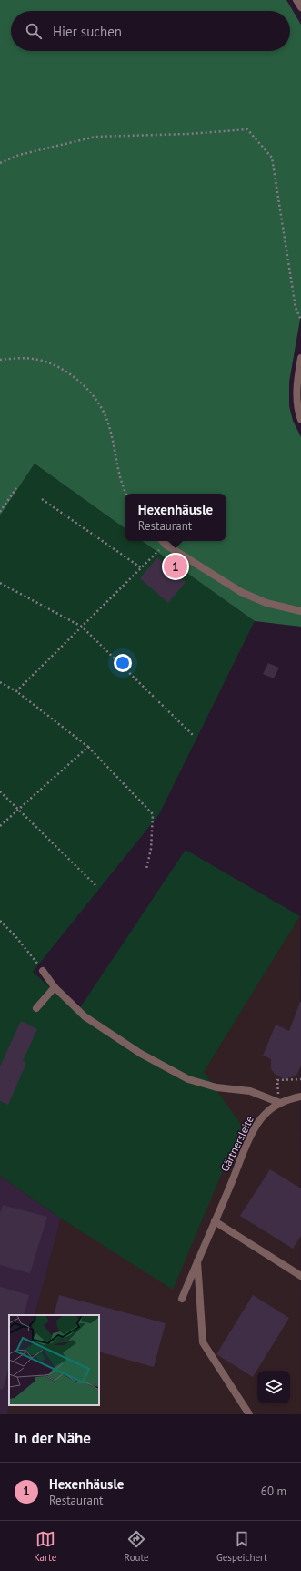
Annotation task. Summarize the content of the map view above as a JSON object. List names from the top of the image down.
{
  "streets": {
    "street": ["Gärtnersleite"]
  },
  "page": {
    "search": "Hier suchen",
    "popup": ["Hexenhäusle", "Restaurant"],
    "pins": "1",
    "heading": "In der Nähe",
    "list": [
      {
        "mark": "1",
        "name": "Hexenhäusle",
        "note": "Restaurant",
        "value": "60 m"
      }
    ],
    "nav": ["Karte", "Route", "Gespeichert"]
  }
}
